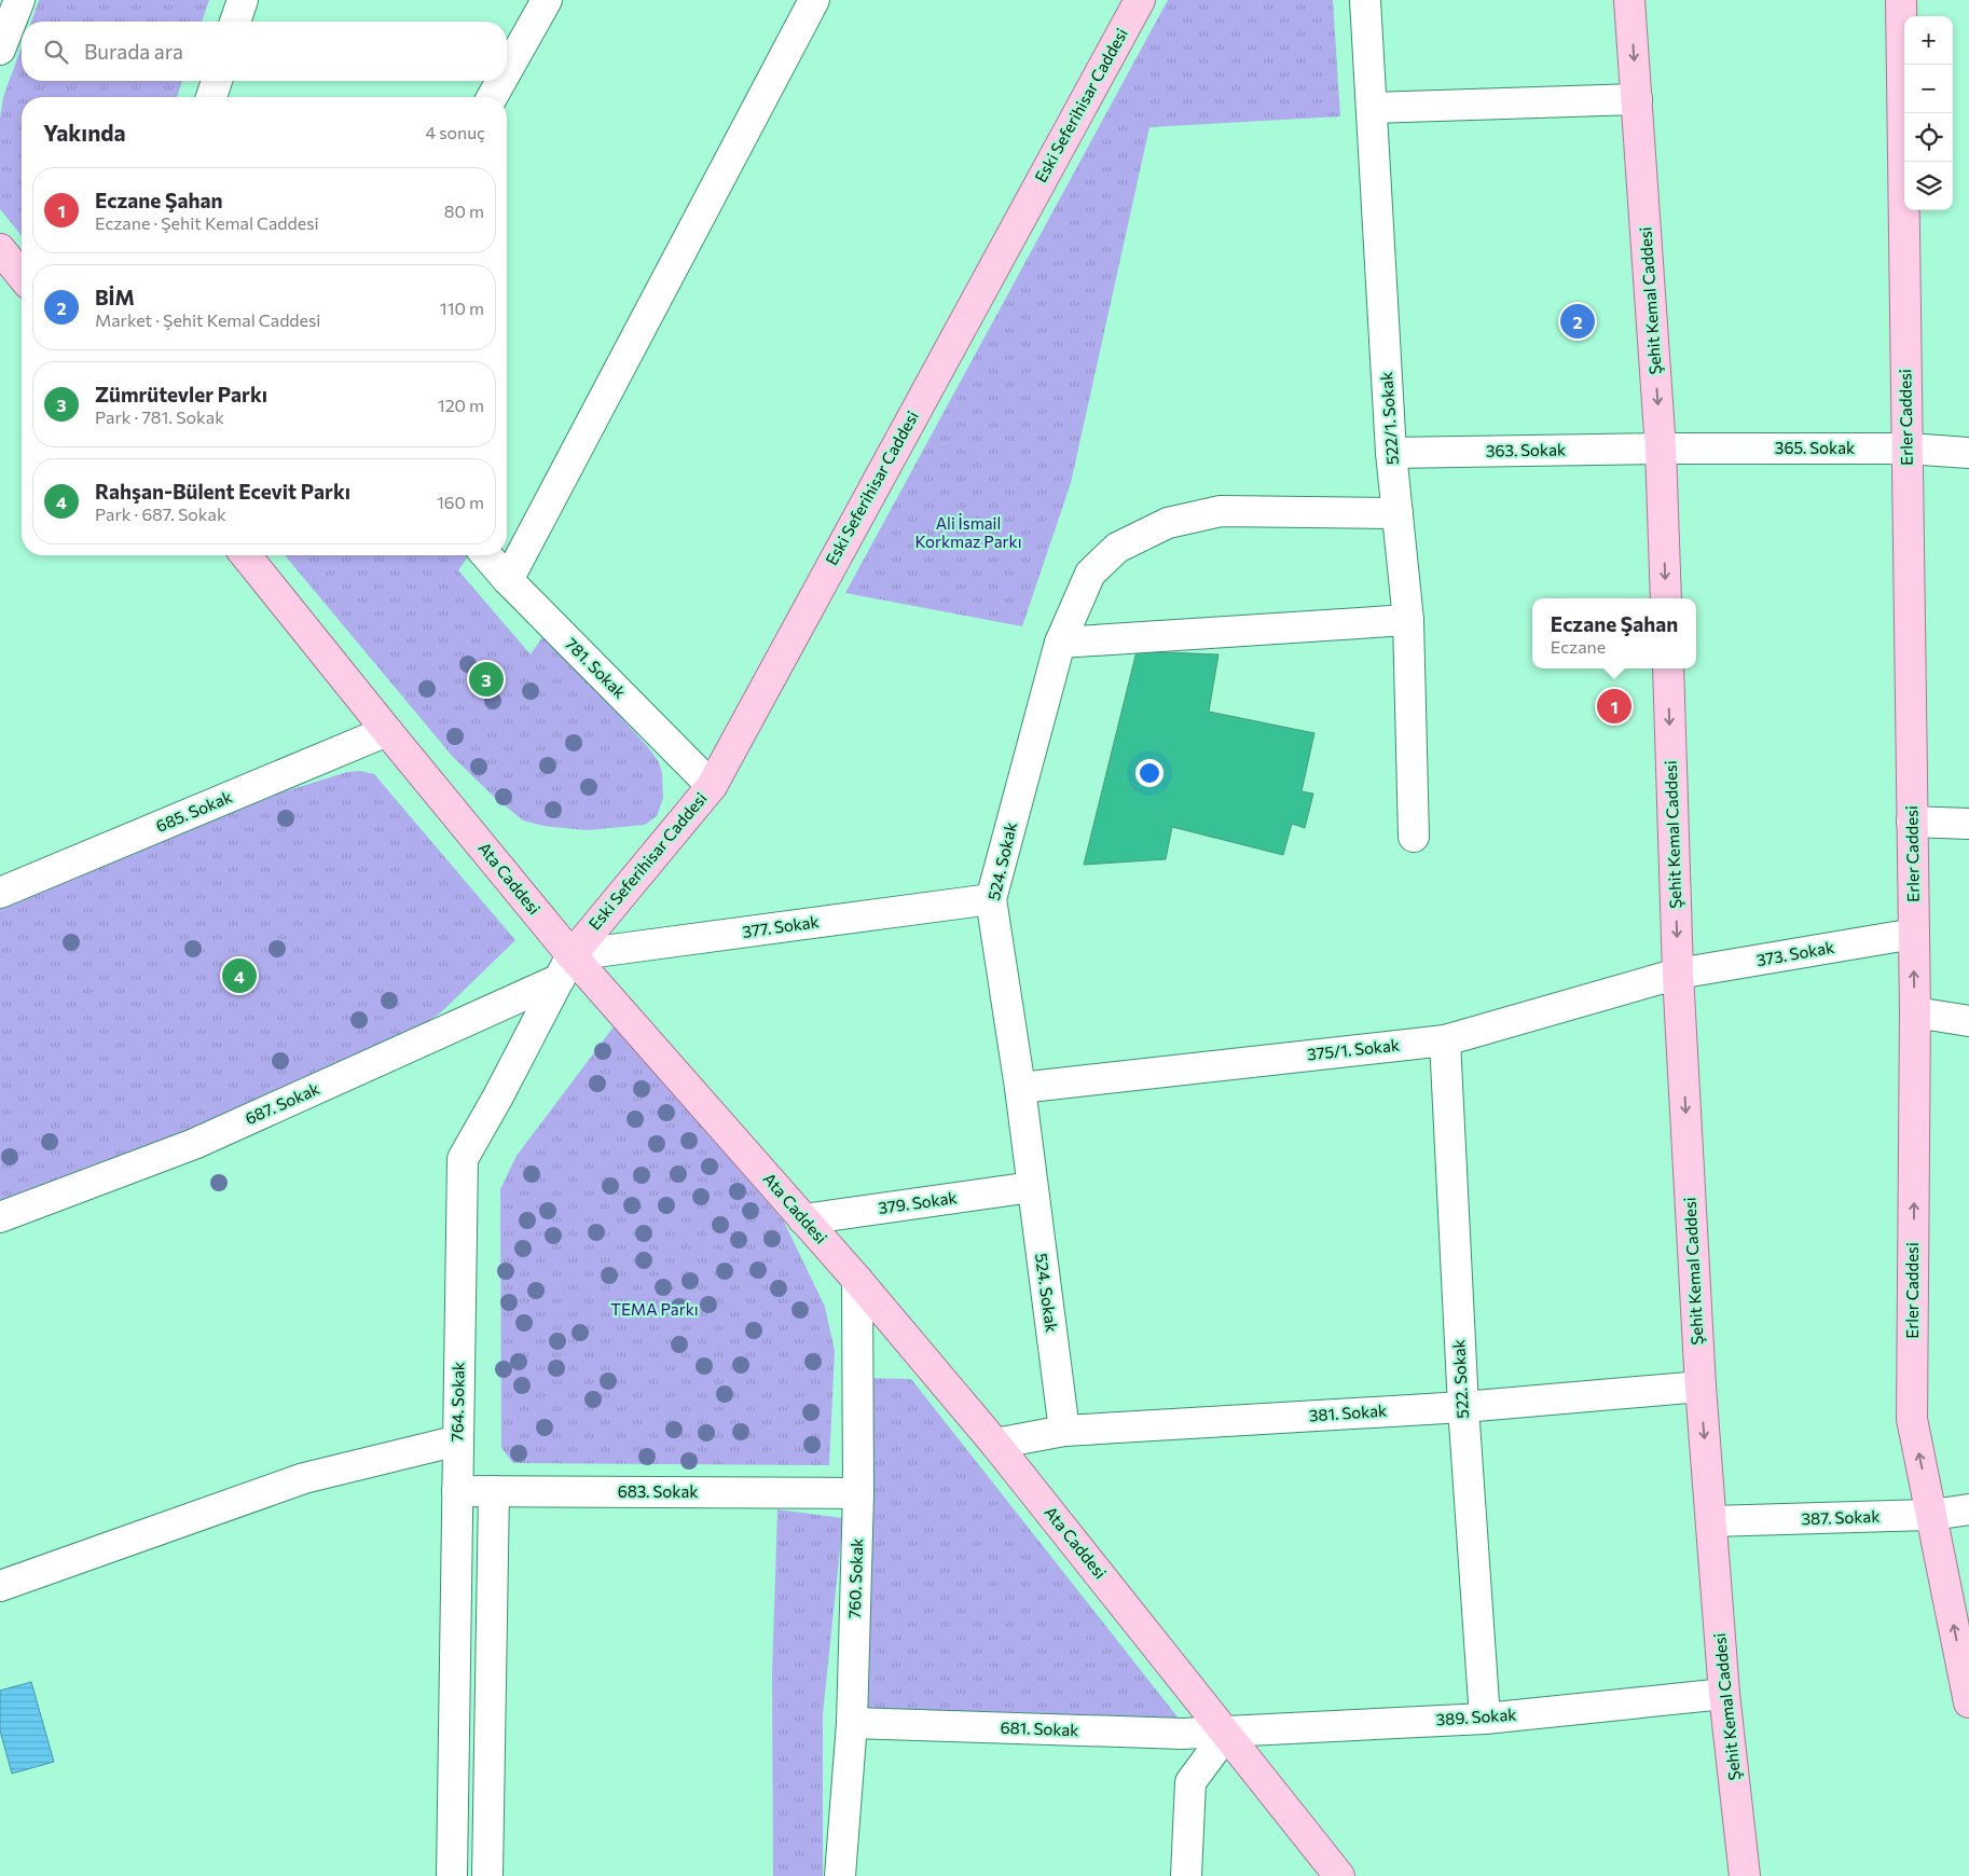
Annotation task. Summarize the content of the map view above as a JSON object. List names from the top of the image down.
{
  "streets": {
    "main road": [
      "Eski Seferihisar Caddesi",
      "Şehit Kemal Caddesi",
      "Erler Caddesi",
      "Ata Caddesi"
    ],
    "street": [
      "522/1. Sokak",
      "365. Sokak",
      "363. Sokak",
      "781. Sokak",
      "685. Sokak",
      "524. Sokak",
      "377. Sokak",
      "373. Sokak",
      "375/1. Sokak",
      "687. Sokak",
      "379. Sokak",
      "522. Sokak",
      "764. Sokak",
      "381. Sokak",
      "683. Sokak",
      "387. Sokak",
      "760. Sokak",
      "389. Sokak",
      "681. Sokak"
    ]
  },
  "crossings": [
    ["Eski Seferihisar Caddesi", "781. Sokak"],
    ["Eski Seferihisar Caddesi", "Ata Caddesi"],
    ["Eski Seferihisar Caddesi", "377. Sokak"],
    ["Eski Seferihisar Caddesi", "687. Sokak"],
    ["Eski Seferihisar Caddesi", "764. Sokak"],
    ["Şehit Kemal Caddesi", "365. Sokak"],
    ["Şehit Kemal Caddesi", "363. Sokak"],
    ["Şehit Kemal Caddesi", "373. Sokak"],
    ["Şehit Kemal Caddesi", "375/1. Sokak"],
    ["Şehit Kemal Caddesi", "381. Sokak"],
    ["Şehit Kemal Caddesi", "387. Sokak"],
    ["Şehit Kemal Caddesi", "389. Sokak"],
    ["Erler Caddesi", "365. Sokak"],
    ["Erler Caddesi", "373. Sokak"],
    ["Erler Caddesi", "387. Sokak"],
    ["522/1. Sokak", "363. Sokak"],
    ["522/1. Sokak", "524. Sokak"],
    ["365. Sokak", "363. Sokak"],
    ["685. Sokak", "Ata Caddesi"],
    ["524. Sokak", "377. Sokak"],
    ["524. Sokak", "375/1. Sokak"],
    ["524. Sokak", "379. Sokak"],
    ["524. Sokak", "381. Sokak"],
    ["Ata Caddesi", "377. Sokak"],
    ["Ata Caddesi", "687. Sokak"],
    ["Ata Caddesi", "379. Sokak"],
    ["Ata Caddesi", "764. Sokak"],
    ["Ata Caddesi", "381. Sokak"],
    ["Ata Caddesi", "760. Sokak"],
    ["Ata Caddesi", "389. Sokak"],
    ["Ata Caddesi", "681. Sokak"],
    ["377. Sokak", "687. Sokak"],
    ["377. Sokak", "764. Sokak"],
    ["373. Sokak", "375/1. Sokak"],
    ["375/1. Sokak", "522. Sokak"],
    ["687. Sokak", "764. Sokak"],
    ["522. Sokak", "381. Sokak"],
    ["522. Sokak", "389. Sokak"],
    ["764. Sokak", "683. Sokak"],
    ["683. Sokak", "760. Sokak"],
    ["760. Sokak", "681. Sokak"],
    ["389. Sokak", "681. Sokak"]
  ],
  "one_way": ["Şehit Kemal Caddesi", "Erler Caddesi"],
  "parks": ["Ali İsmail Korkmaz Parkı", "TEMA Parkı"],
  "page": {
    "map_buttons": ["+", "−"],
    "search": "Burada ara",
    "heading": ["Yakında", "4 sonuç"],
    "list": [
      {
        "mark": "1",
        "name": "Eczane Şahan",
        "note": "Eczane · Şehit Kemal Caddesi",
        "value": "80 m"
      },
      {
        "mark": "2",
        "name": "BİM",
        "note": "Market · Şehit Kemal Caddesi",
        "value": "110 m"
      },
      {
        "mark": "3",
        "name": "Zümrütevler Parkı",
        "note": "Park · 781. Sokak",
        "value": "120 m"
      },
      {
        "mark": "4",
        "name": "Rahşan-Bülent Ecevit Parkı",
        "note": "Park · 687. Sokak",
        "value": "160 m"
      }
    ],
    "pins": [
      "2",
      "3",
      "1",
      "4"
    ],
    "popup": ["Eczane Şahan", "Eczane"]
  }
}
